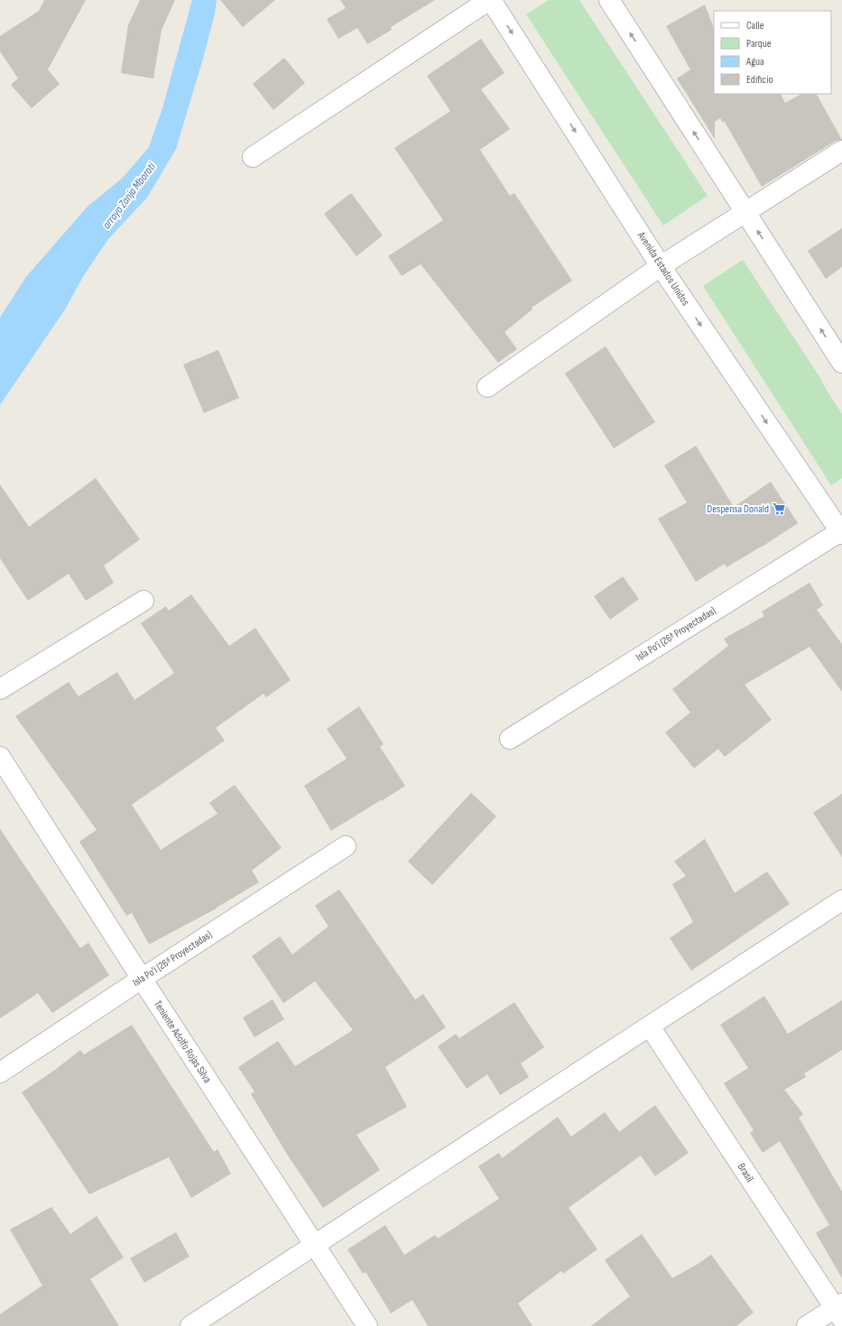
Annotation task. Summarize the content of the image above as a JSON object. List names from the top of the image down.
{
  "streets": {
    "street": [
      "Avenida Estados Unidos",
      "Isla Po'i (26ª Proyectadas)",
      "Teniente Adolfo Rojas Silva",
      "Brasil"
    ]
  },
  "crossings": [
    ["Avenida Estados Unidos", "Isla Po'i (26ª Proyectadas)"],
    ["Isla Po'i (26ª Proyectadas)", "Teniente Adolfo Rojas Silva"]
  ],
  "water": ["arroyo Zanja Mboroti"],
  "places": {
    "supermarket": ["Despensa Donald"]
  },
  "legend": [
    "Calle",
    "Parque",
    "Agua",
    "Edificio"
  ]
}
